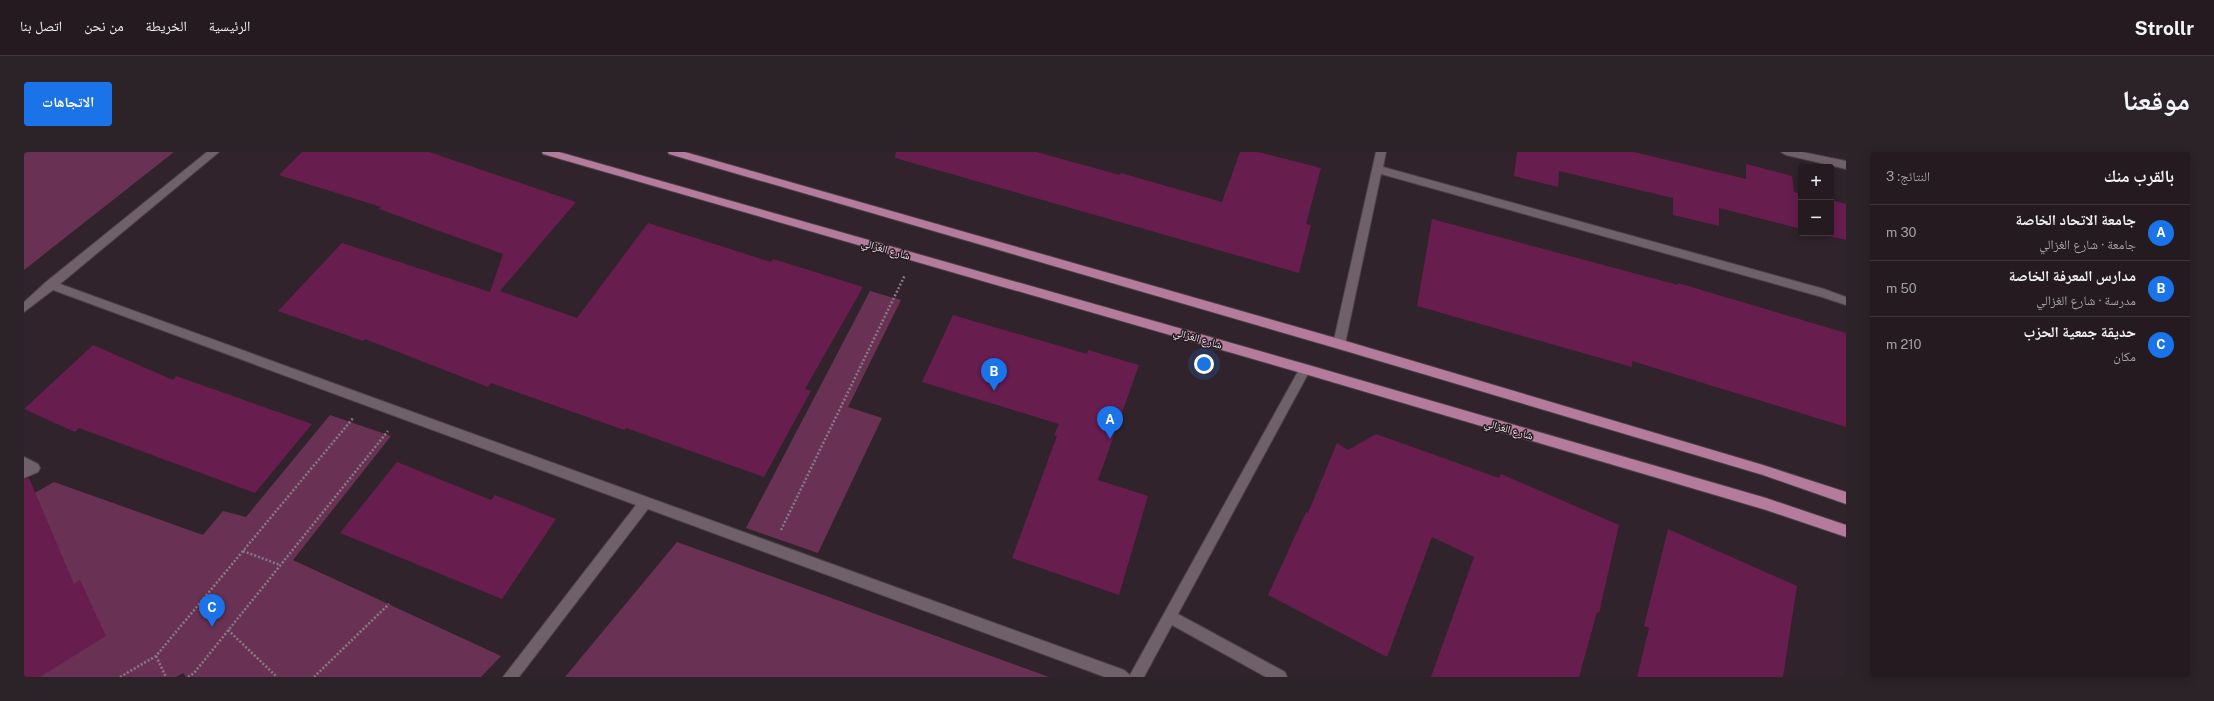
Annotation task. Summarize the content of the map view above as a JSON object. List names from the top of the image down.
{
  "streets": {
    "main road": ["شارع الغزالي"]
  },
  "page": {
    "header": "Strollr",
    "nav": [
      "الرئيسية",
      "الخريطة",
      "من نحن",
      "اتصل بنا"
    ],
    "title": "موقعنا",
    "buttons": "الاتجاهات",
    "heading": ["بالقرب منك", "النتائج: 3"],
    "map_buttons": ["+", "−"],
    "list": [
      {
        "mark": "A",
        "name": "جامعة الاتحاد الخاصة",
        "note": "جامعة · شارع الغزالي",
        "value": "30 m"
      },
      {
        "mark": "B",
        "name": "مدارس المعرفة الخاصة",
        "note": "مدرسة · شارع الغزالي",
        "value": "50 m"
      },
      {
        "mark": "C",
        "name": "حديقة جمعية الحزب",
        "note": "مكان",
        "value": "210 m"
      }
    ],
    "pins": ["B", "A", "C"]
  }
}
